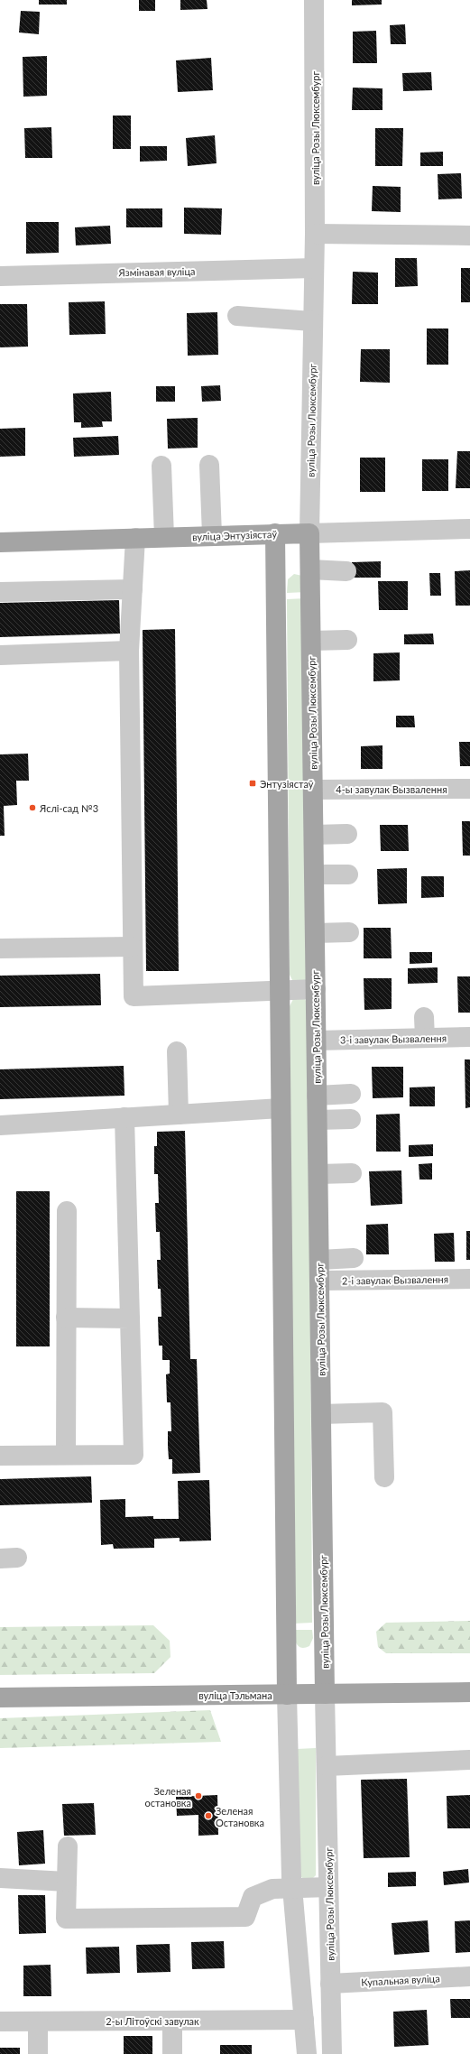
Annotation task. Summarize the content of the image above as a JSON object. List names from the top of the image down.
{
  "streets": {
    "main road": ["вуліца Розы Люксембург", "вуліца Энтузіястаў", "вуліца Тэльмана"],
    "street": [
      "Язмінавая вуліца",
      "4-ы завулак Вызвалення",
      "3-і завулак Вызвалення",
      "2-і завулак Вызвалення",
      "Купальная вуліца",
      "2-ы Літоўскі завулак"
    ]
  },
  "crossings": [
    ["вуліца Розы Люксембург", "Язмінавая вуліца"],
    ["вуліца Розы Люксембург", "вуліца Энтузіястаў"],
    ["вуліца Розы Люксембург", "4-ы завулак Вызвалення"],
    ["вуліца Розы Люксембург", "3-і завулак Вызвалення"],
    ["вуліца Розы Люксембург", "2-і завулак Вызвалення"],
    ["вуліца Розы Люксембург", "вуліца Тэльмана"],
    ["вуліца Розы Люксембург", "Купальная вуліца"]
  ],
  "places": {
    "transit": ["Энтузіястаў"],
    "other": ["Яслі-сад №3", "Зеленая остановка", "Зеленая Остановка"]
  }
}
